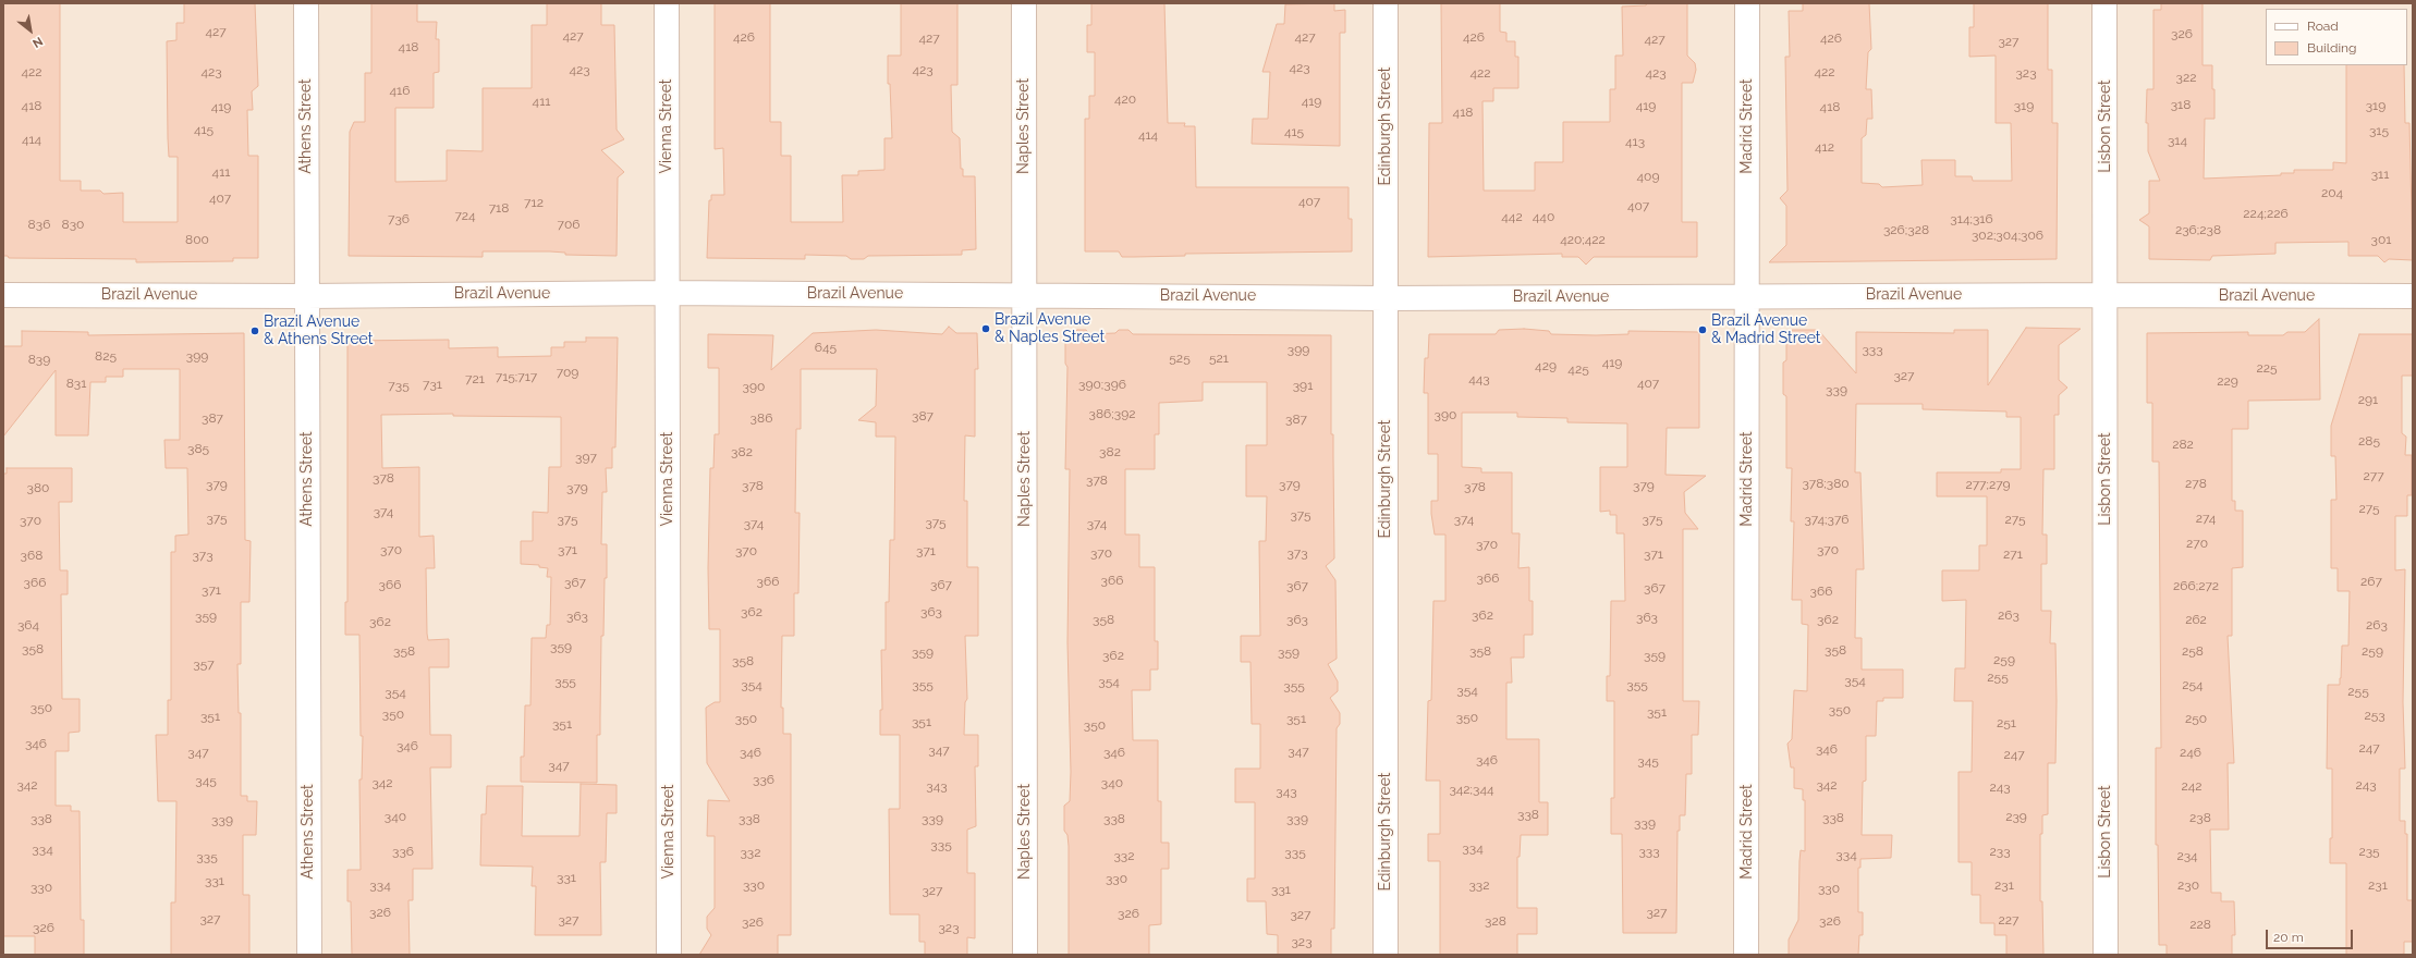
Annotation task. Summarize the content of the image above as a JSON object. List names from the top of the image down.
{
  "streets": {
    "street": [
      "Athens Street",
      "Vienna Street",
      "Naples Street",
      "Edinburgh Street",
      "Madrid Street",
      "Lisbon Street",
      "Brazil Avenue"
    ]
  },
  "crossings": [
    ["Athens Street", "Brazil Avenue"],
    ["Vienna Street", "Brazil Avenue"],
    ["Naples Street", "Brazil Avenue"],
    ["Edinburgh Street", "Brazil Avenue"],
    ["Madrid Street", "Brazil Avenue"],
    ["Lisbon Street", "Brazil Avenue"]
  ],
  "places": ["Brazil Avenue & Naples Street", "Brazil Avenue & Madrid Street", "Brazil Avenue & Athens Street"],
  "house_numbers": [
    "427",
    "326",
    "427",
    "426",
    "427",
    "426",
    "427",
    "426",
    "427",
    "327",
    "418",
    "423",
    "423",
    "423",
    "422",
    "423",
    "422",
    "422",
    "423",
    "323",
    "322",
    "416",
    "420",
    "411",
    "419",
    "318",
    "418",
    "419",
    "319",
    "319",
    "419",
    "418",
    "418",
    "415",
    "315",
    "415",
    "414",
    "414",
    "314",
    "413",
    "412",
    "411",
    "311",
    "409",
    "204",
    "407",
    "407",
    "712",
    "407",
    "718",
    "224;226",
    "724",
    "442",
    "440",
    "736",
    "314;316",
    "836",
    "830",
    "706",
    "326;328",
    "236;238",
    "302;304;306",
    "800",
    "420;422",
    "301",
    "645",
    "399",
    "333",
    "825",
    "399",
    "525",
    "521",
    "839",
    "419",
    "429",
    "225",
    "425",
    "709",
    "327",
    "715;717",
    "721",
    "443",
    "229",
    "831",
    "407",
    "731",
    "390;396",
    "735",
    "391",
    "390",
    "339",
    "291",
    "386;392",
    "390",
    "387",
    "387",
    "386",
    "387",
    "285",
    "282",
    "385",
    "382",
    "382",
    "397",
    "277",
    "378",
    "378",
    "378;380",
    "278",
    "379",
    "379",
    "277;279",
    "378",
    "379",
    "378",
    "380",
    "379",
    "275",
    "374",
    "375",
    "375",
    "274",
    "375",
    "374",
    "375",
    "374;376",
    "275",
    "370",
    "375",
    "374",
    "374",
    "270",
    "370",
    "370",
    "371",
    "370",
    "370",
    "371",
    "370",
    "373",
    "371",
    "271",
    "368",
    "373",
    "366",
    "366",
    "366",
    "267",
    "366",
    "367",
    "366",
    "367",
    "367",
    "266;272",
    "367",
    "371",
    "366",
    "362",
    "363",
    "362",
    "263",
    "359",
    "363",
    "363",
    "358",
    "363",
    "362",
    "262",
    "362",
    "364",
    "263",
    "359",
    "358",
    "358",
    "358",
    "358",
    "258",
    "259",
    "359",
    "359",
    "362",
    "359",
    "259",
    "358",
    "357",
    "255",
    "354",
    "355",
    "354",
    "354",
    "355",
    "355",
    "254",
    "355",
    "354",
    "255",
    "354",
    "350",
    "350",
    "351",
    "350",
    "253",
    "351",
    "350",
    "350",
    "351",
    "250",
    "351",
    "251",
    "351",
    "350",
    "346",
    "346",
    "247",
    "346",
    "347",
    "347",
    "347",
    "346",
    "346",
    "246",
    "247",
    "346",
    "345",
    "347",
    "336",
    "345",
    "342",
    "340",
    "342",
    "342",
    "243",
    "343",
    "242",
    "243",
    "342;344",
    "343",
    "338",
    "340",
    "239",
    "338",
    "238",
    "338",
    "338",
    "339",
    "338",
    "339",
    "339",
    "339",
    "335",
    "334",
    "334",
    "336",
    "333",
    "233",
    "235",
    "332",
    "335",
    "334",
    "332",
    "234",
    "335",
    "331",
    "330",
    "331",
    "334",
    "330",
    "332",
    "231",
    "230",
    "231",
    "330",
    "330",
    "331",
    "327",
    "326",
    "327",
    "326",
    "327",
    "327",
    "327",
    "227",
    "328",
    "326",
    "326",
    "228",
    "326",
    "323",
    "323"
  ],
  "legend": ["Road", "Building"],
  "scale_bar": "20 m",
  "north": "bottom right"
}
